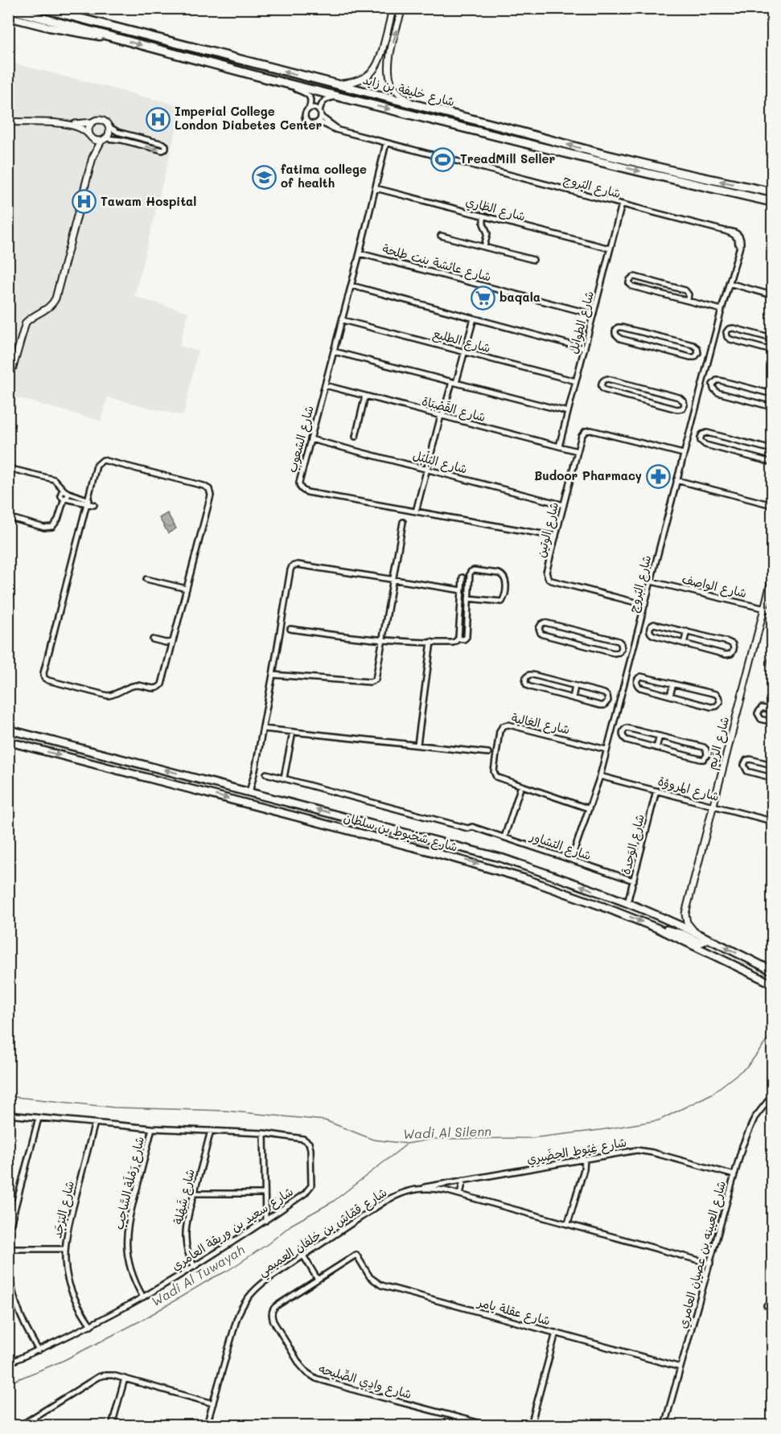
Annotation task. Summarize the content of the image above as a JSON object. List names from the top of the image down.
{
  "streets": {
    "highway": ["شارع خليفة بن زايد"],
    "main road": ["شارع شخبوط بن سلطان"],
    "street": [
      "شارع البُروج",
      "شارع الظاري",
      "شارع عائشة بنت طلحة",
      "شارع الطوايل",
      "شارع الطليع",
      "شارع القَصْبَاة",
      "شارع الشعوب",
      "شارع البُلْبُل",
      "شارع الوتين",
      "شارع الواصف",
      "شارع الغالية",
      "شارع الرِّيم",
      "شارع المروؤة",
      "شارع الوَحدة",
      "شارع التشاور",
      "شارع غِيُوط الحِضَيرِي",
      "شارع رَمْلَة السَّاحِب",
      "شارع شَهْلة",
      "شارع البَرْجَد",
      "شارع سعيد بن وريقة العامري",
      "شارع قمّاش بن خلفان العميمي",
      "شارع العيينه بن عصيان العامري",
      "شارع عقلة يامر",
      "شارع وادِي الصِّليحه"
    ]
  },
  "crossings": [
    ["شارع البُروج", "شارع الطوايل"],
    ["شارع البُروج", "شارع الشعوب"],
    ["شارع البُروج", "شارع الوتين"],
    ["شارع البُروج", "شارع الواصف"],
    ["شارع البُروج", "شارع الغالية"],
    ["شارع البُروج", "شارع المروؤة"],
    ["شارع البُروج", "شارع التشاور"],
    ["شارع الظاري", "شارع الطوايل"],
    ["شارع الظاري", "شارع الشعوب"],
    ["شارع عائشة بنت طلحة", "شارع الطوايل"],
    ["شارع عائشة بنت طلحة", "شارع الشعوب"],
    ["شارع الطوايل", "شارع الطليع"],
    ["شارع الطوايل", "شارع القَصْبَاة"],
    ["شارع الطليع", "شارع الشعوب"],
    ["شارع القَصْبَاة", "شارع الشعوب"],
    ["شارع القَصْبَاة", "شارع الوتين"],
    ["شارع الشعوب", "شارع البُلْبُل"],
    ["شارع الشعوب", "شارع الوتين"],
    ["شارع البُلْبُل", "شارع الوتين"],
    ["شارع الواصف", "شارع الرِّيم"],
    ["شارع الرِّيم", "شارع المروؤة"],
    ["شارع المروؤة", "شارع الوَحدة"],
    ["شارع شخبوط بن سلطان", "شارع الوَحدة"],
    ["شارع الوَحدة", "شارع التشاور"],
    ["شارع غِيُوط الحِضَيرِي", "شارع قمّاش بن خلفان العميمي"],
    ["شارع غِيُوط الحِضَيرِي", "شارع العيينه بن عصيان العامري"],
    ["شارع رَمْلَة السَّاحِب", "شارع سعيد بن وريقة العامري"],
    ["شارع شَهْلة", "شارع سعيد بن وريقة العامري"],
    ["شارع البَرْجَد", "شارع سعيد بن وريقة العامري"],
    ["شارع قمّاش بن خلفان العميمي", "شارع العيينه بن عصيان العامري"],
    ["شارع العيينه بن عصيان العامري", "شارع عقلة يامر"],
    ["شارع عقلة يامر", "شارع وادِي الصِّليحه"]
  ],
  "water": ["Wadi Al Silenn", "Wadi Al Tuwayah"],
  "places": {
    "hospital": ["Imperial College London Diabetes Center", "Tawam Hospital"],
    "sports": ["TreadMill Seller"],
    "school or university": ["fatima college of health"],
    "supermarket": ["baqala"],
    "pharmacy": ["Budoor Pharmacy"]
  }
}
